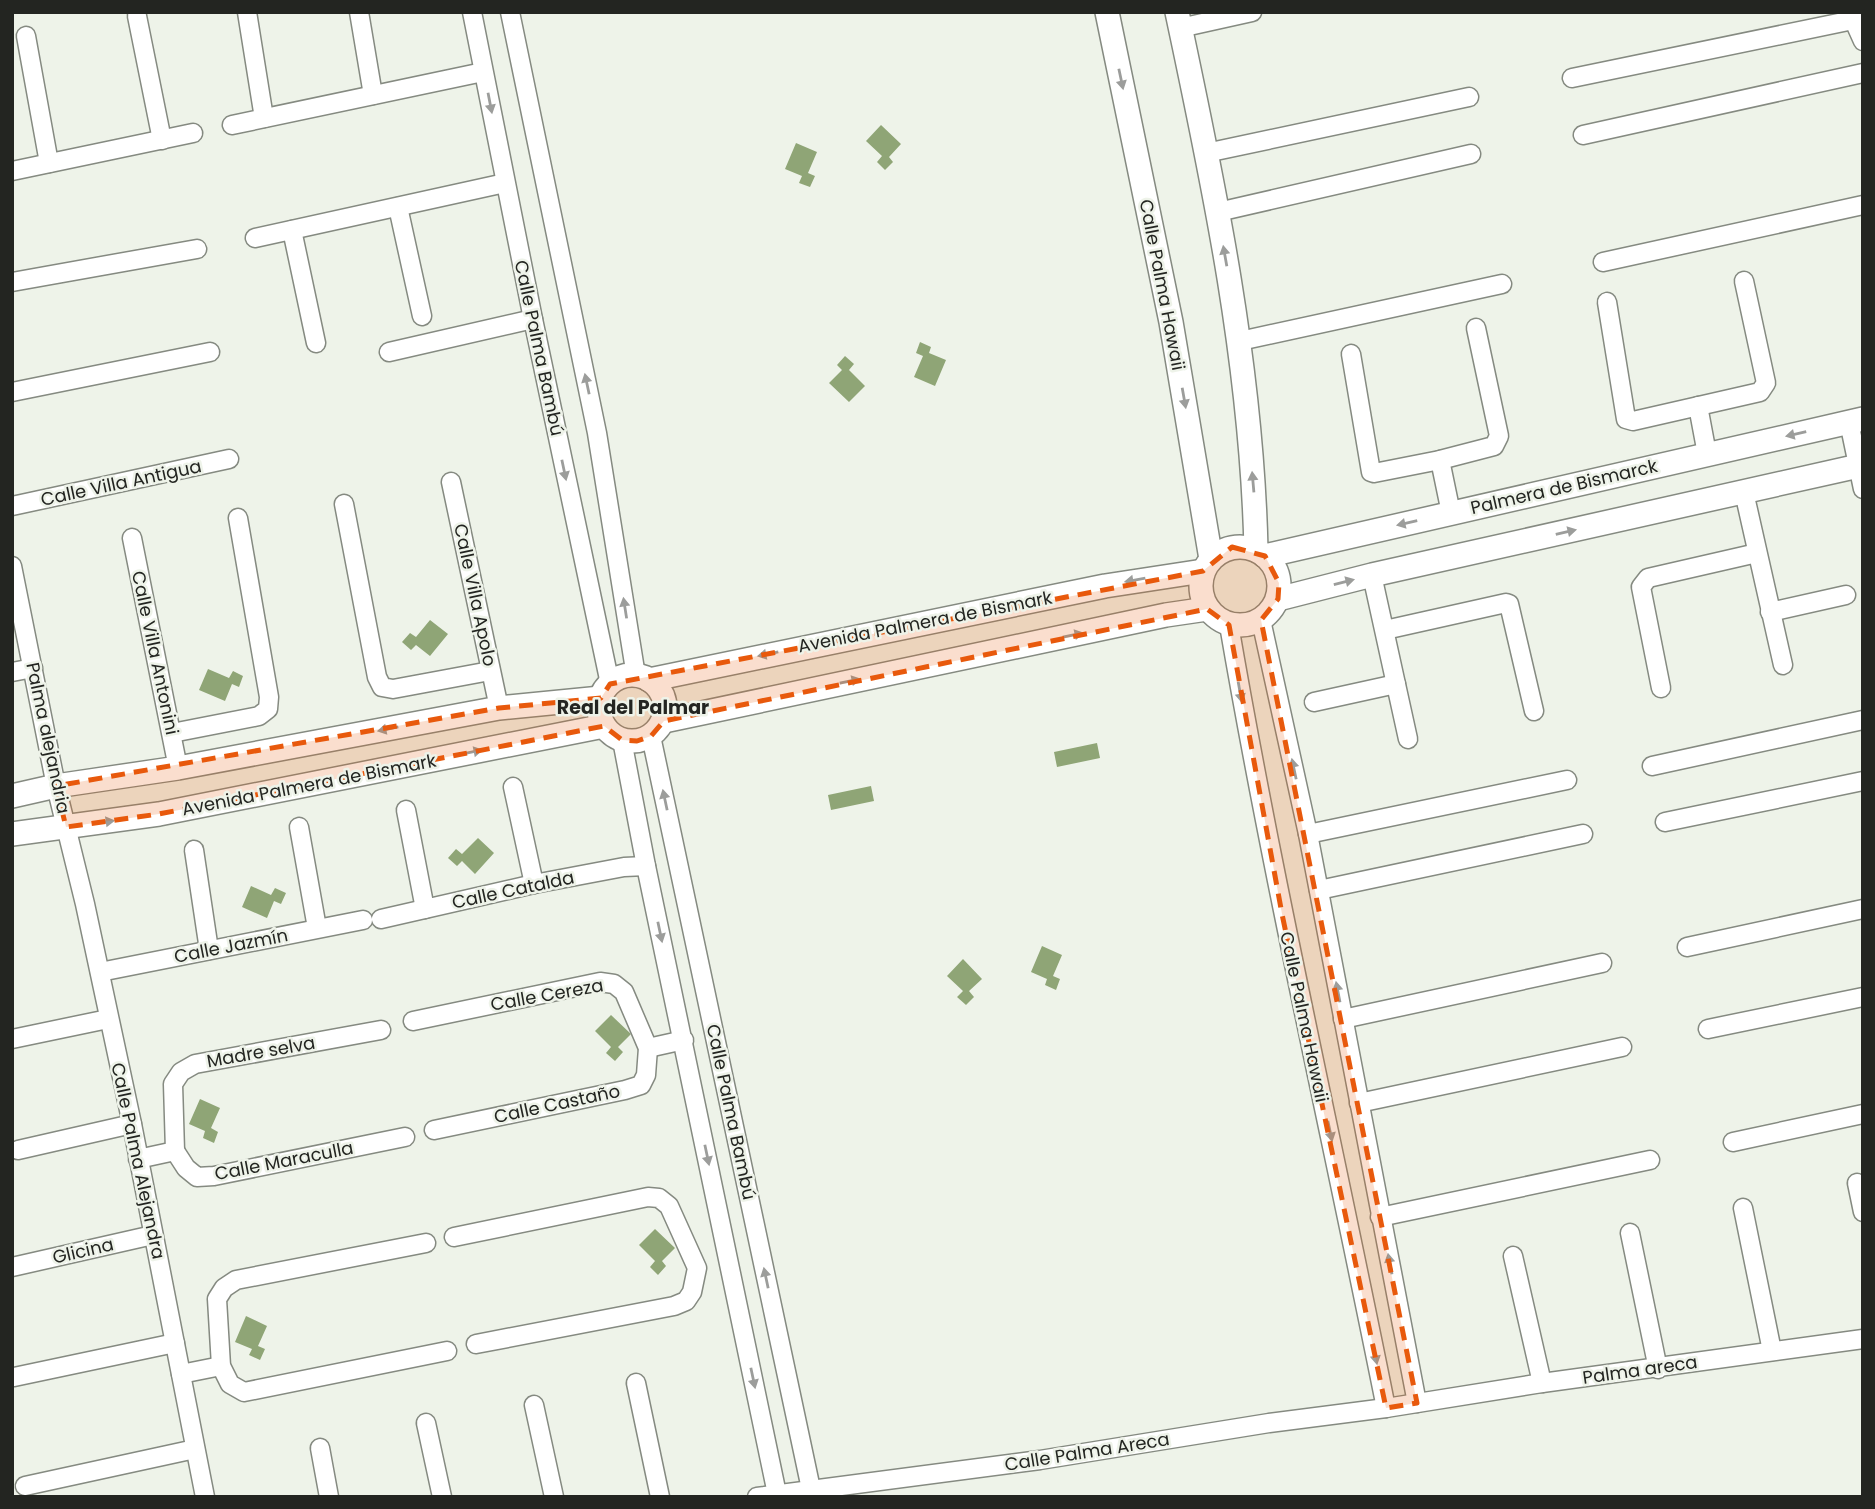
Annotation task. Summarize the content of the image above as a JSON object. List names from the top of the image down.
{
  "streets": {
    "street": [
      "Calle Palma Hawaii",
      "Calle Palma Bambú",
      "Calle Villa Antigua",
      "Palmera de Bismarck",
      "Calle Villa Apolo",
      "Avenida Palmera de Bismark",
      "Calle Villa Antonini",
      "Palma alejandria",
      "Calle Catalda",
      "Calle Jazmín",
      "Calle Cereza",
      "Madre selva",
      "Calle Castaño",
      "Calle Palma Alejandra",
      "Calle Maraculla",
      "Glicina",
      "Palma areca",
      "Calle Palma Areca"
    ]
  },
  "crossings": [
    ["Calle Palma Hawaii", "Palmera de Bismarck"],
    ["Calle Palma Hawaii", "Avenida Palmera de Bismark"],
    ["Calle Palma Hawaii", "Palma areca"],
    ["Calle Palma Hawaii", "Calle Palma Areca"],
    ["Calle Palma Bambú", "Avenida Palmera de Bismark"],
    ["Calle Palma Bambú", "Calle Catalda"],
    ["Calle Palma Bambú", "Calle Palma Areca"],
    ["Palmera de Bismarck", "Avenida Palmera de Bismark"],
    ["Avenida Palmera de Bismark", "Palma alejandria"],
    ["Avenida Palmera de Bismark", "Calle Palma Alejandra"],
    ["Palma alejandria", "Calle Palma Alejandra"],
    ["Calle Catalda", "Calle Jazmín"],
    ["Calle Jazmín", "Calle Palma Alejandra"],
    ["Calle Cereza", "Calle Castaño"],
    ["Madre selva", "Calle Maraculla"],
    ["Calle Palma Alejandra", "Glicina"],
    ["Palma areca", "Calle Palma Areca"]
  ],
  "districts": ["Real del Palmar"]
}
